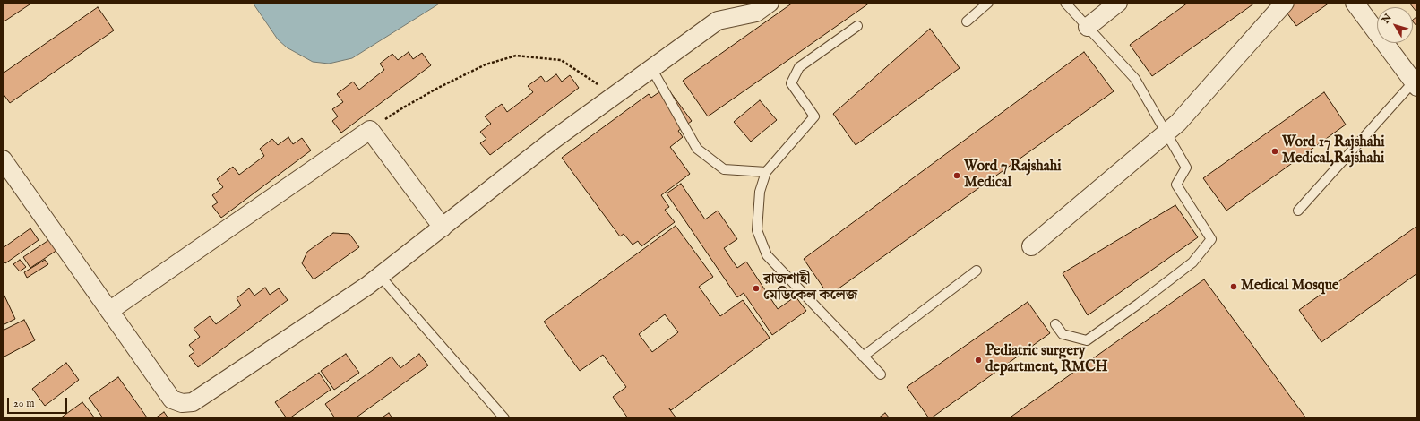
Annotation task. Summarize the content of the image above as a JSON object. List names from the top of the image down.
{
  "places": [
    "Word 17 Rajshahi Medical,Rajshahi",
    "Word 7 Rajshahi Medical",
    "Medical Mosque",
    "রাজশাহী মেডিকেল কলেজ",
    "Pediatric surgery department, RMCH"
  ],
  "scale_bar": "20 m",
  "north": "top left"
}
